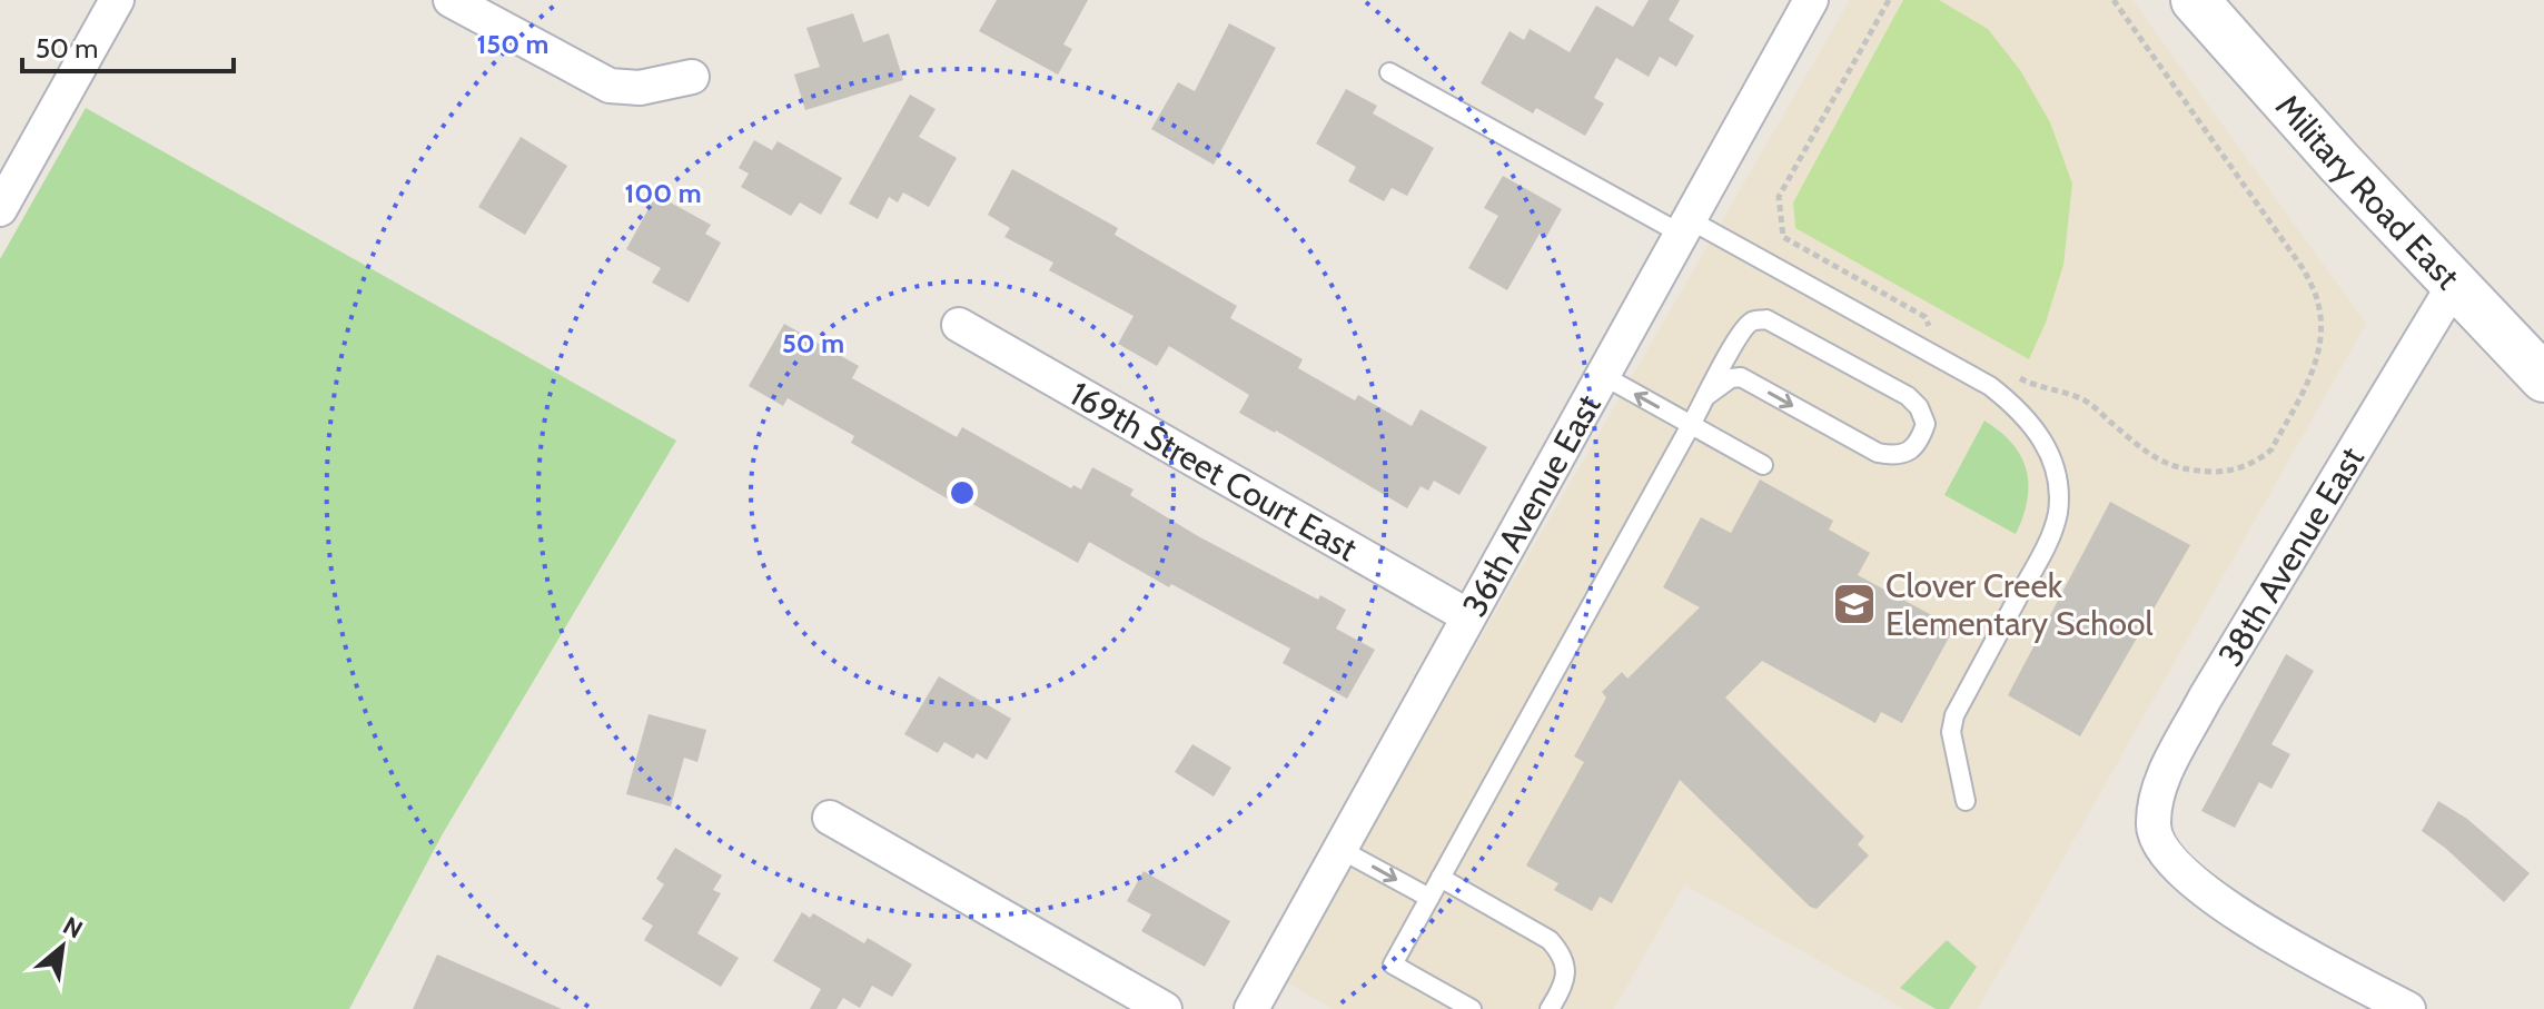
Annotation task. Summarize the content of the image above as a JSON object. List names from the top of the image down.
{
  "streets": {
    "street": [
      "Military Road East",
      "169th Street Court East",
      "36th Avenue East",
      "38th Avenue East"
    ]
  },
  "crossings": [
    ["Military Road East", "38th Avenue East"],
    ["169th Street Court East", "36th Avenue East"]
  ],
  "places": {
    "school or university": ["Clover Creek Elementary School"]
  },
  "scale_bar": "50 m",
  "north": "top right",
  "rings": ["150 m", "100 m", "50 m"]
}
